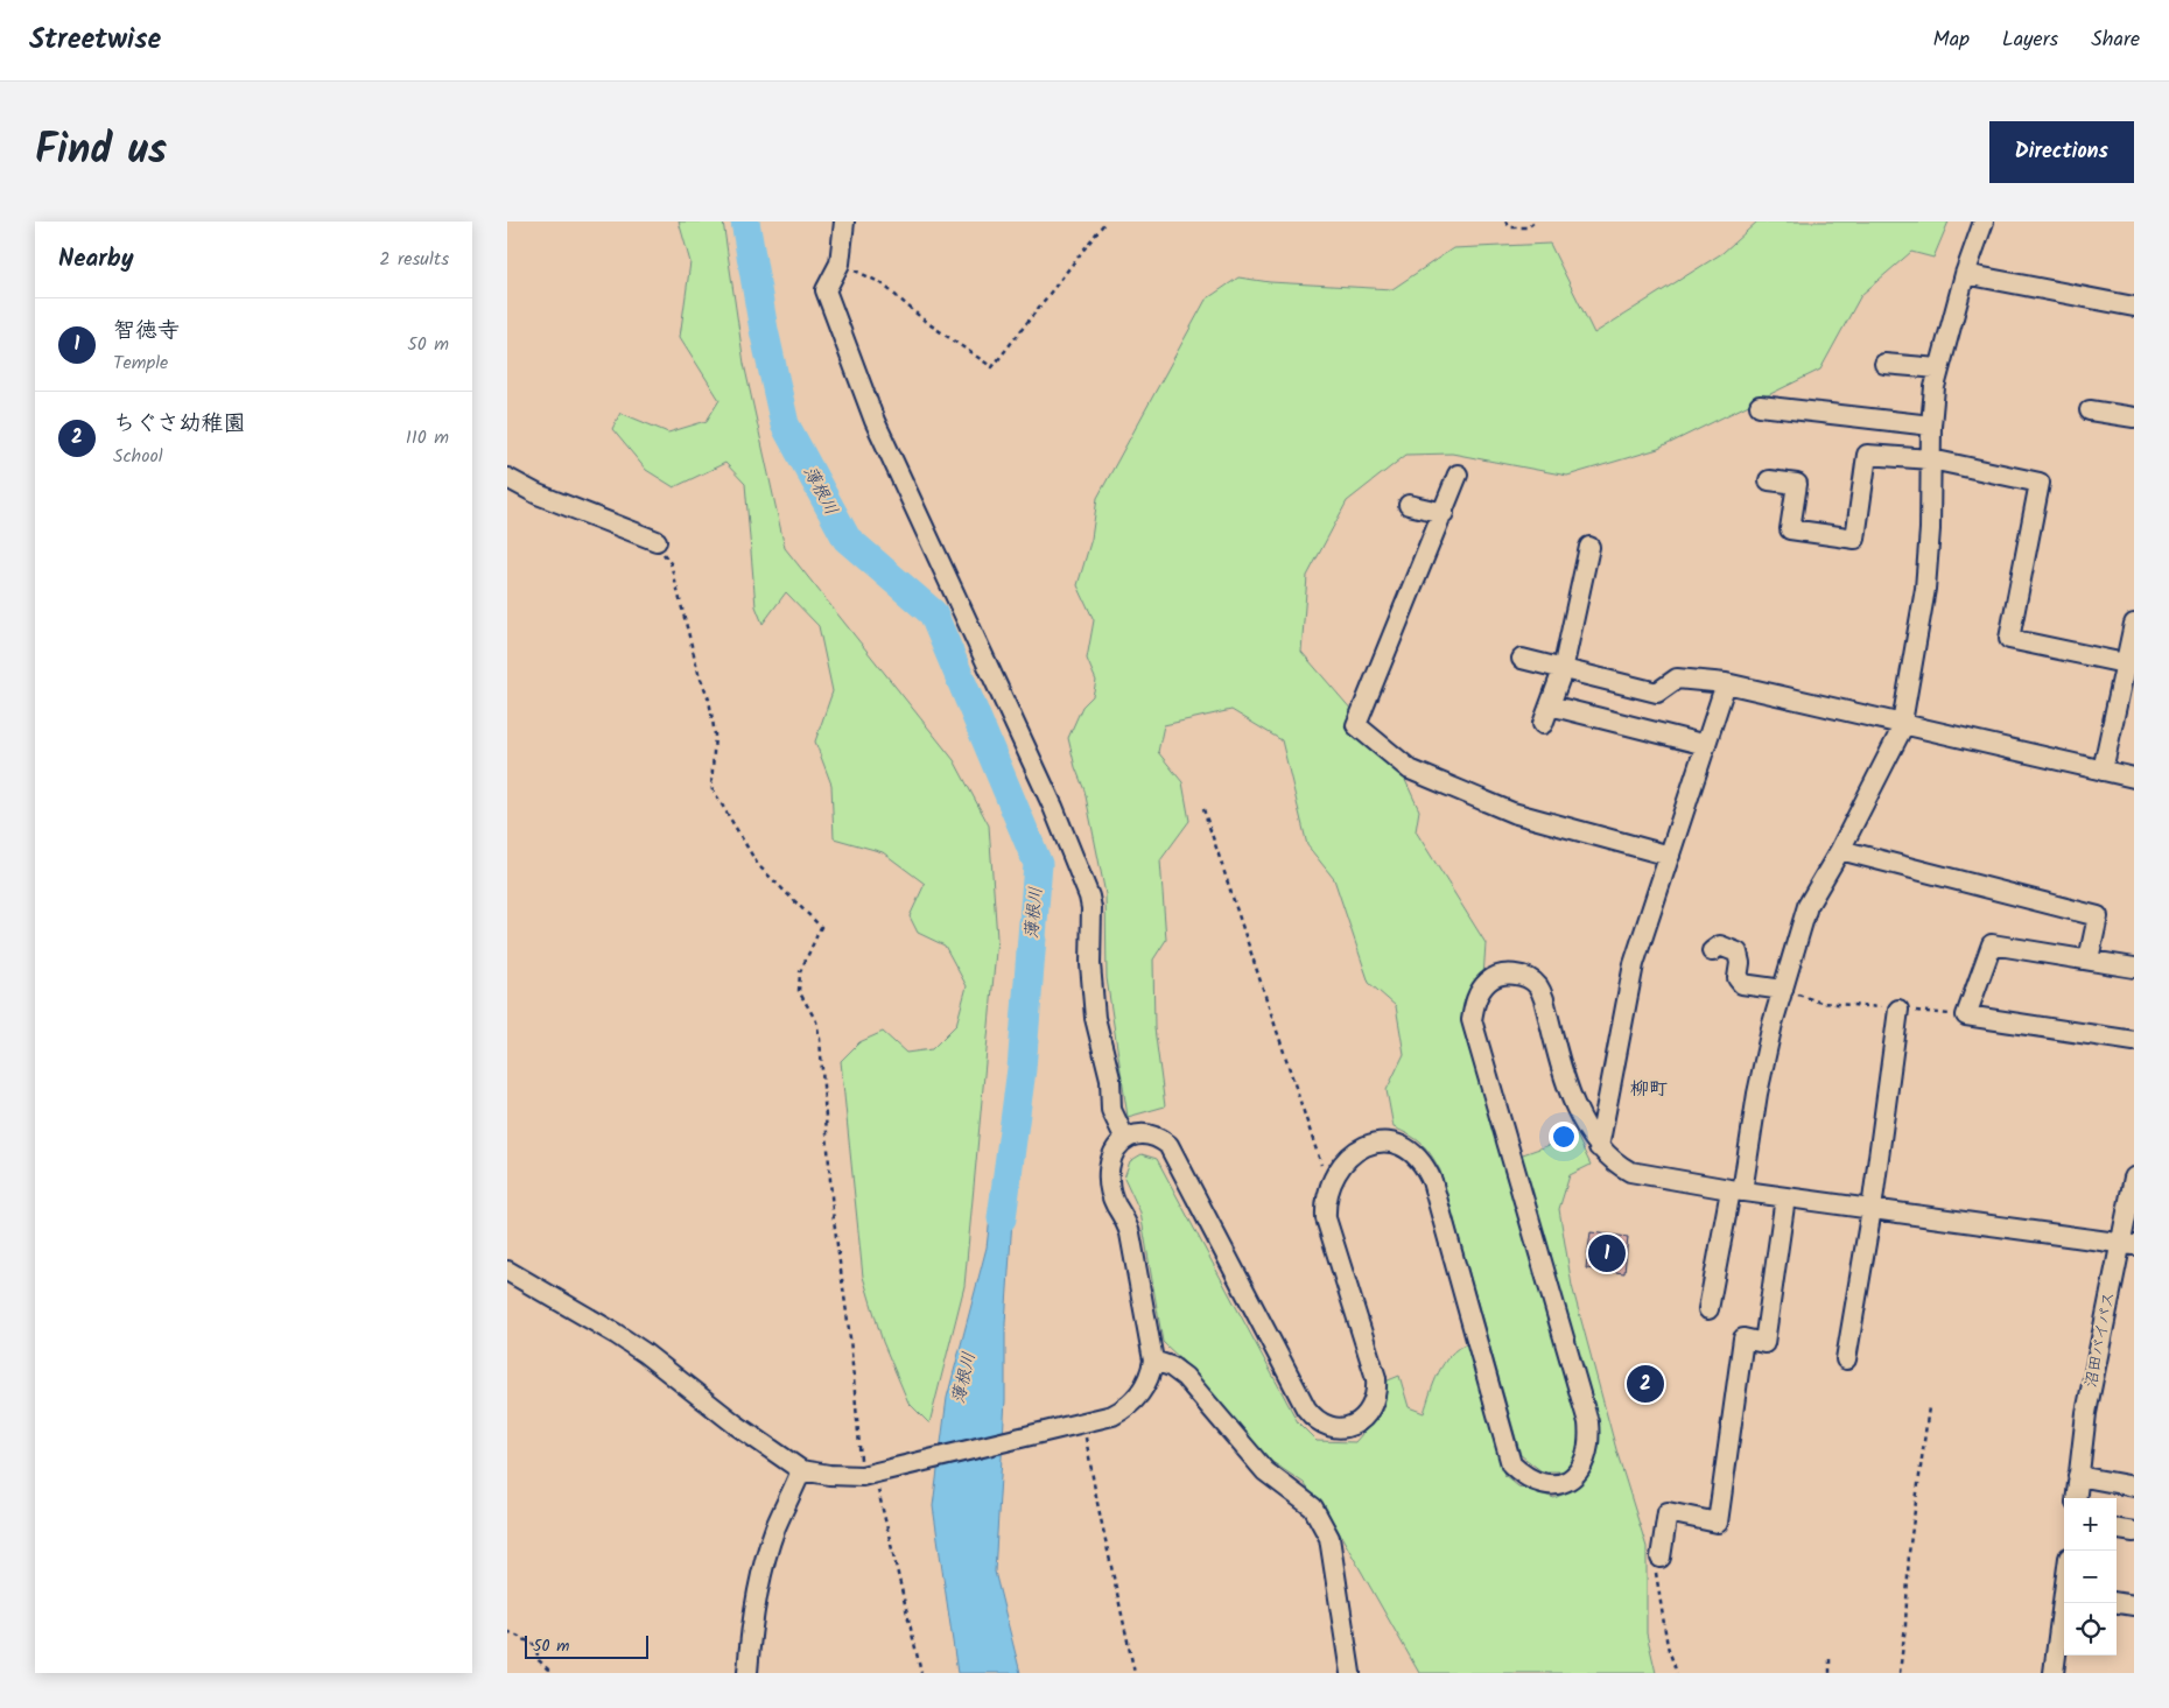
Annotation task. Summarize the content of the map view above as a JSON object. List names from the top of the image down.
{
  "streets": {
    "street": ["沼田バイパス"]
  },
  "districts": ["柳町"],
  "water": ["薄根川"],
  "scale_bar": "50 m",
  "page": {
    "header": "Streetwise",
    "nav": ["Map", "Layers", "Share"],
    "title": "Find us",
    "buttons": "Directions",
    "heading": ["Nearby", "2 results"],
    "list": [
      {
        "mark": "1",
        "name": "智徳寺",
        "note": "Temple",
        "value": "50 m"
      },
      {
        "mark": "2",
        "name": "ちぐさ幼稚園",
        "note": "School",
        "value": "110 m"
      }
    ],
    "pins": ["1", "2"],
    "map_buttons": ["+", "−"],
    "scale": "50 m"
  }
}
